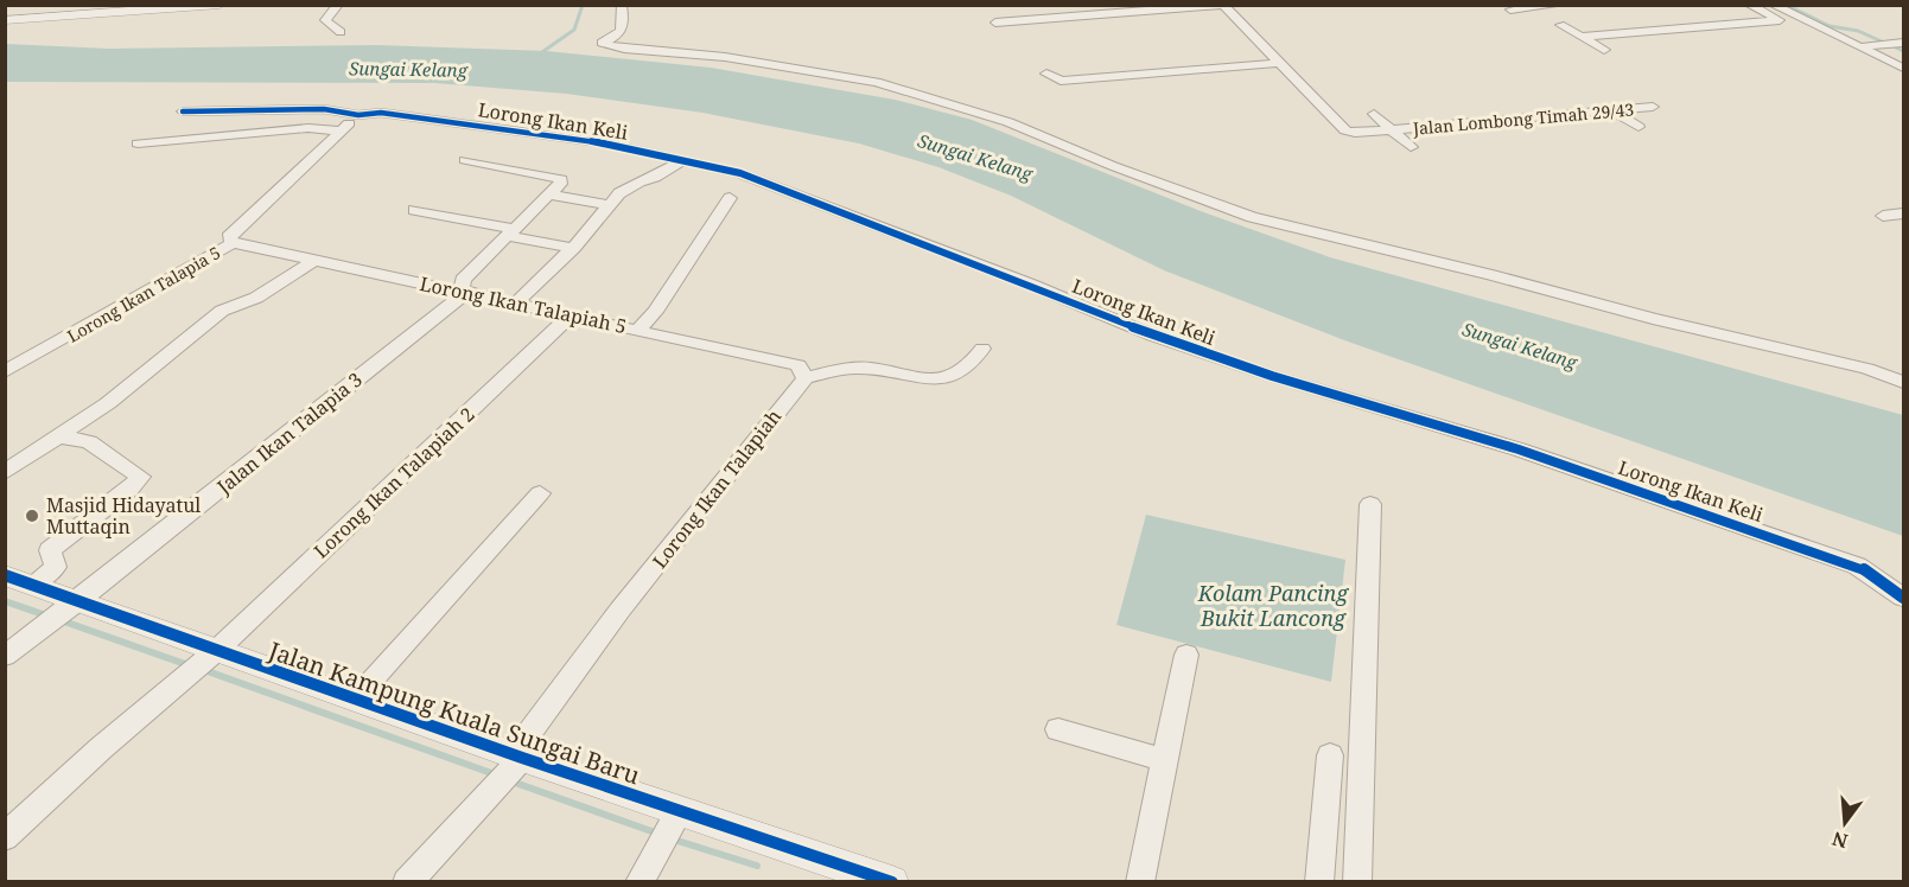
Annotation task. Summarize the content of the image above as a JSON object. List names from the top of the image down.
{
  "streets": {
    "street": [
      "Jalan Lombong Timah 29/43",
      "Lorong Ikan Keli",
      "Lorong Ikan Talapia 5",
      "Lorong Ikan Talapiah 5",
      "Jalan Ikan Talapia 3",
      "Lorong Ikan Talapiah 2",
      "Lorong Ikan Talapiah",
      "Jalan Kampung Kuala Sungai Baru"
    ]
  },
  "crossings": [
    ["Lorong Ikan Keli", "Lorong Ikan Talapia 5"],
    ["Lorong Ikan Talapia 5", "Lorong Ikan Talapiah 5"],
    ["Lorong Ikan Talapiah 5", "Jalan Ikan Talapia 3"],
    ["Lorong Ikan Talapiah 5", "Lorong Ikan Talapiah 2"],
    ["Lorong Ikan Talapiah 5", "Lorong Ikan Talapiah"],
    ["Jalan Ikan Talapia 3", "Jalan Kampung Kuala Sungai Baru"],
    ["Lorong Ikan Talapiah 2", "Jalan Kampung Kuala Sungai Baru"],
    ["Lorong Ikan Talapiah", "Jalan Kampung Kuala Sungai Baru"]
  ],
  "water": ["Sungai Kelang", "Kolam Pancing Bukit Lancong"],
  "places": ["Masjid Hidayatul Muttaqin"],
  "north": "bottom"
}
